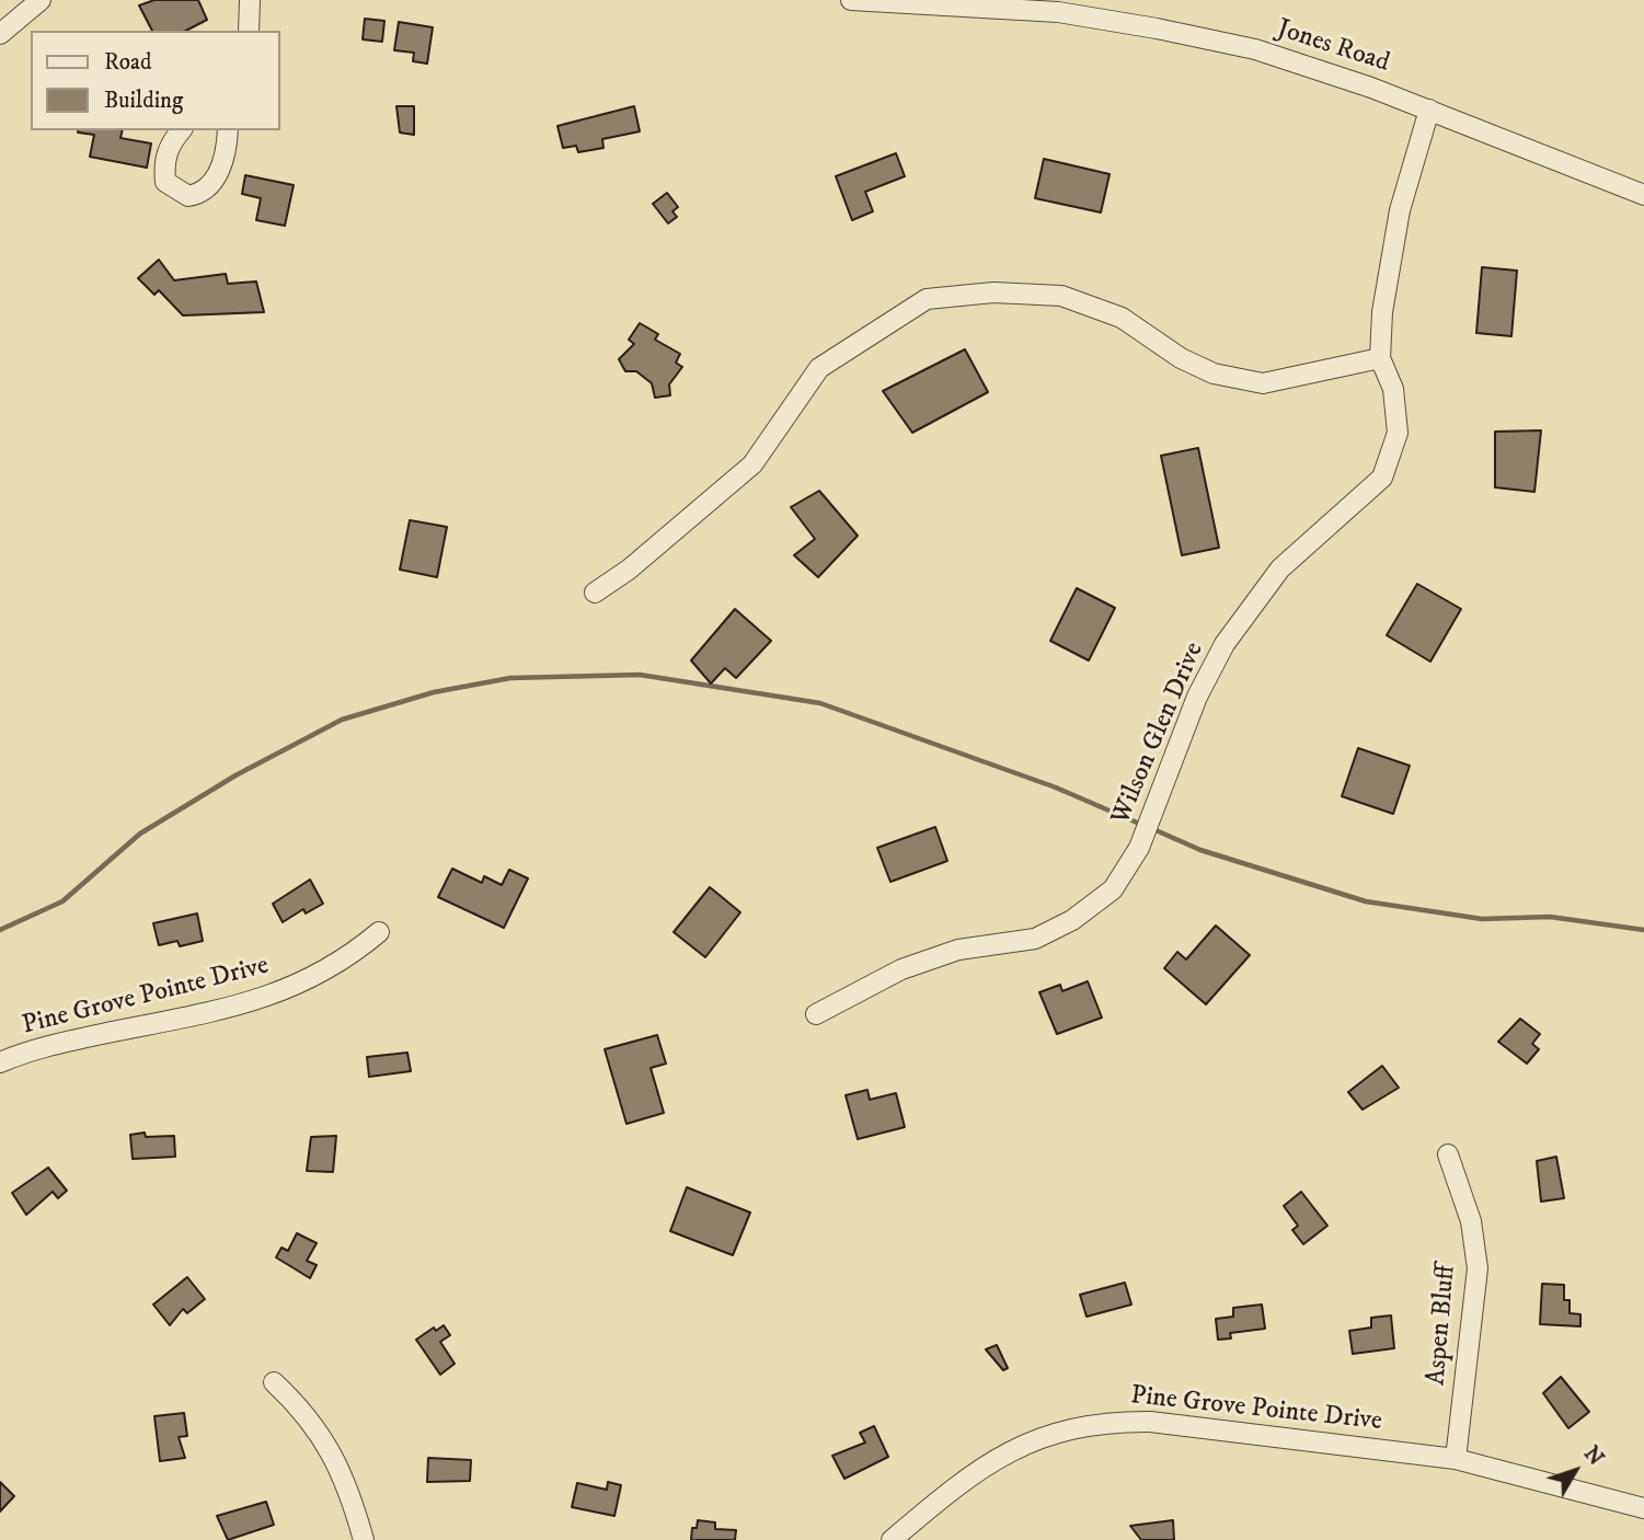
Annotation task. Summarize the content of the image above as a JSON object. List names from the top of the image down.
{
  "streets": {
    "street": [
      "Jones Road",
      "Wilson Glen Drive",
      "Pine Grove Pointe Drive",
      "Aspen Bluff"
    ]
  },
  "crossings": [
    ["Jones Road", "Wilson Glen Drive"],
    ["Pine Grove Pointe Drive", "Aspen Bluff"]
  ],
  "legend": ["Road", "Building"],
  "north": "top right"
}
